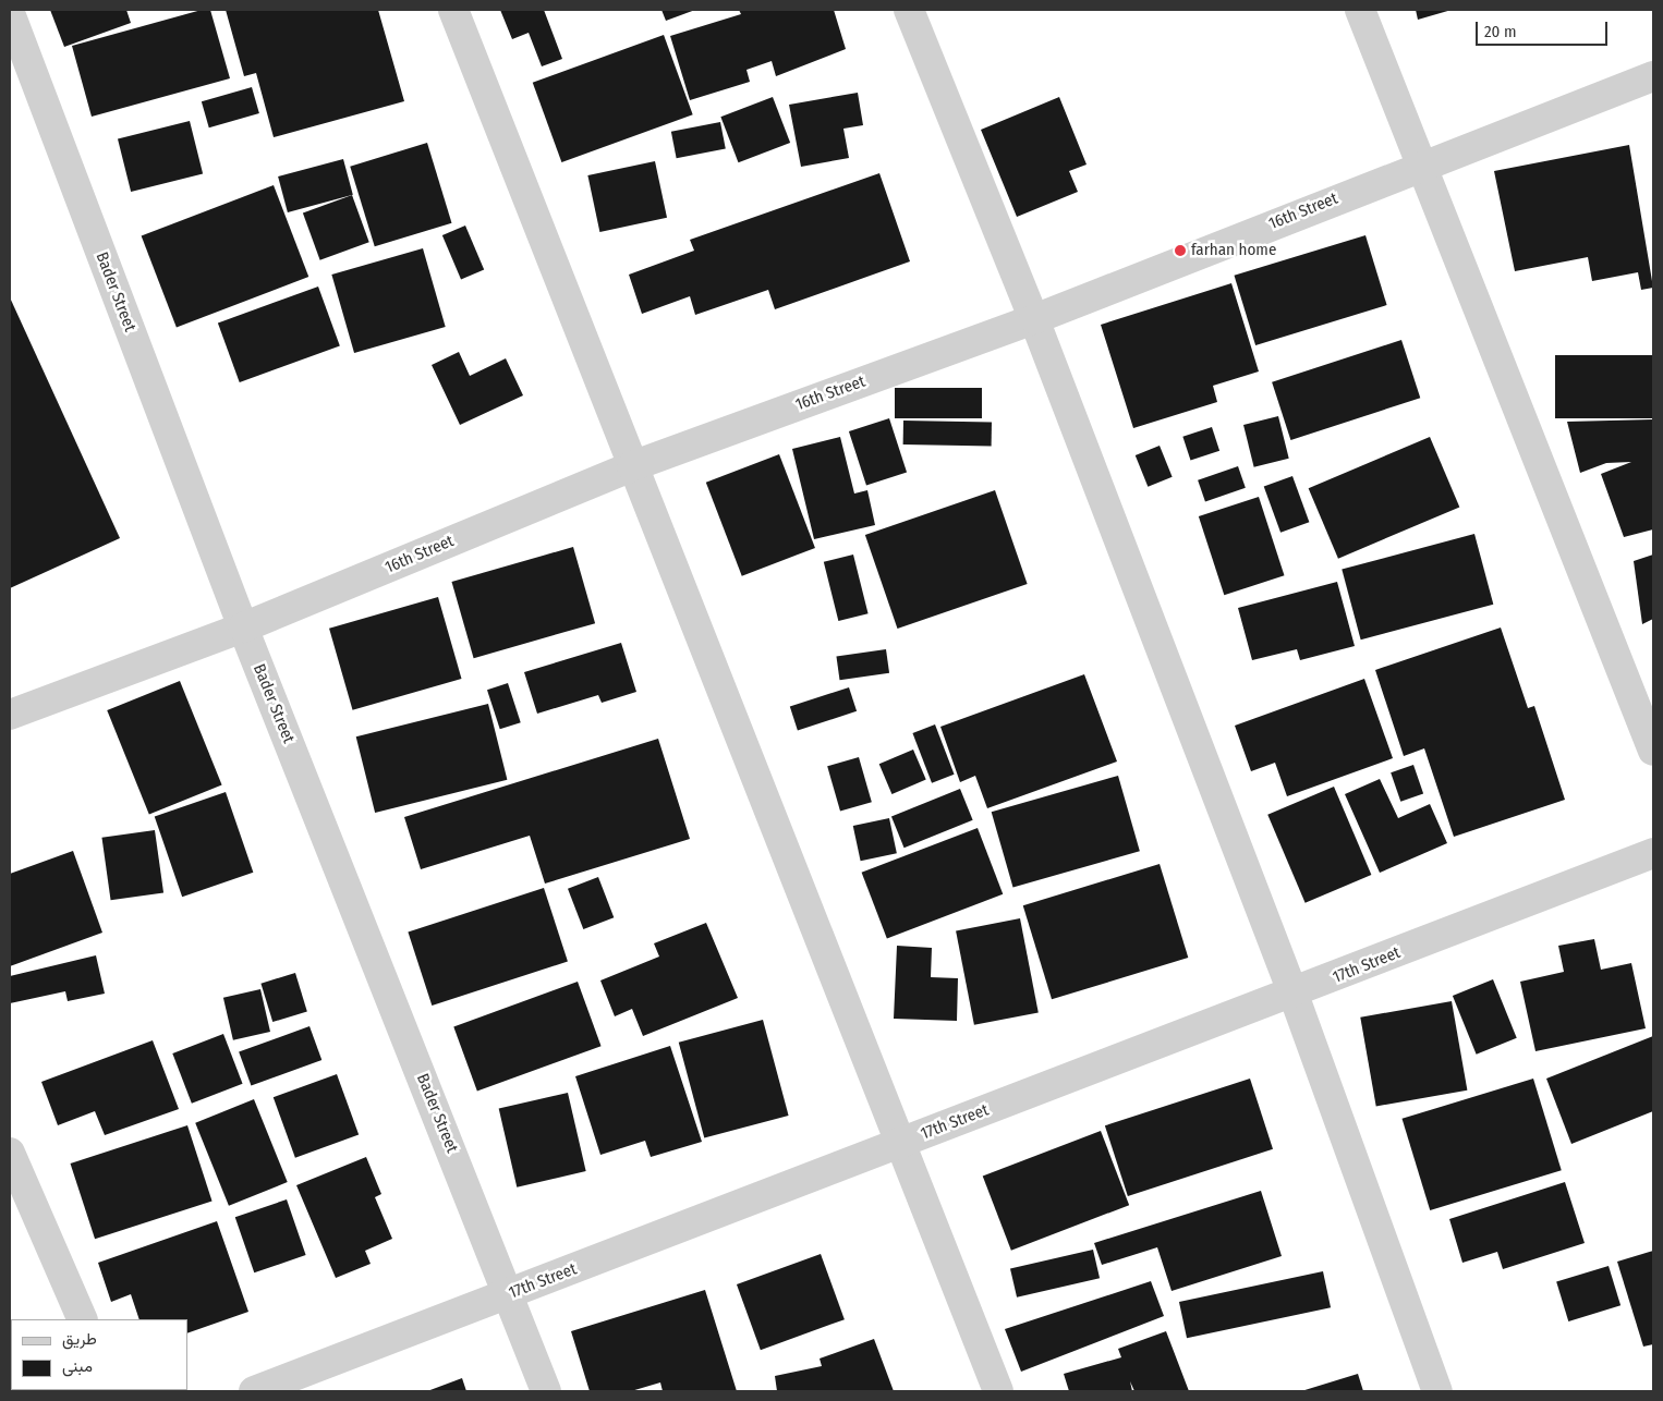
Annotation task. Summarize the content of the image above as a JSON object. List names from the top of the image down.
{
  "streets": {
    "street": ["16th Street", "Bader Street", "17th Street"]
  },
  "crossings": [
    ["16th Street", "Bader Street"],
    ["Bader Street", "17th Street"]
  ],
  "places": ["farhan home"],
  "legend": ["طريق", "مبنى"],
  "scale_bar": "20 m"
}
